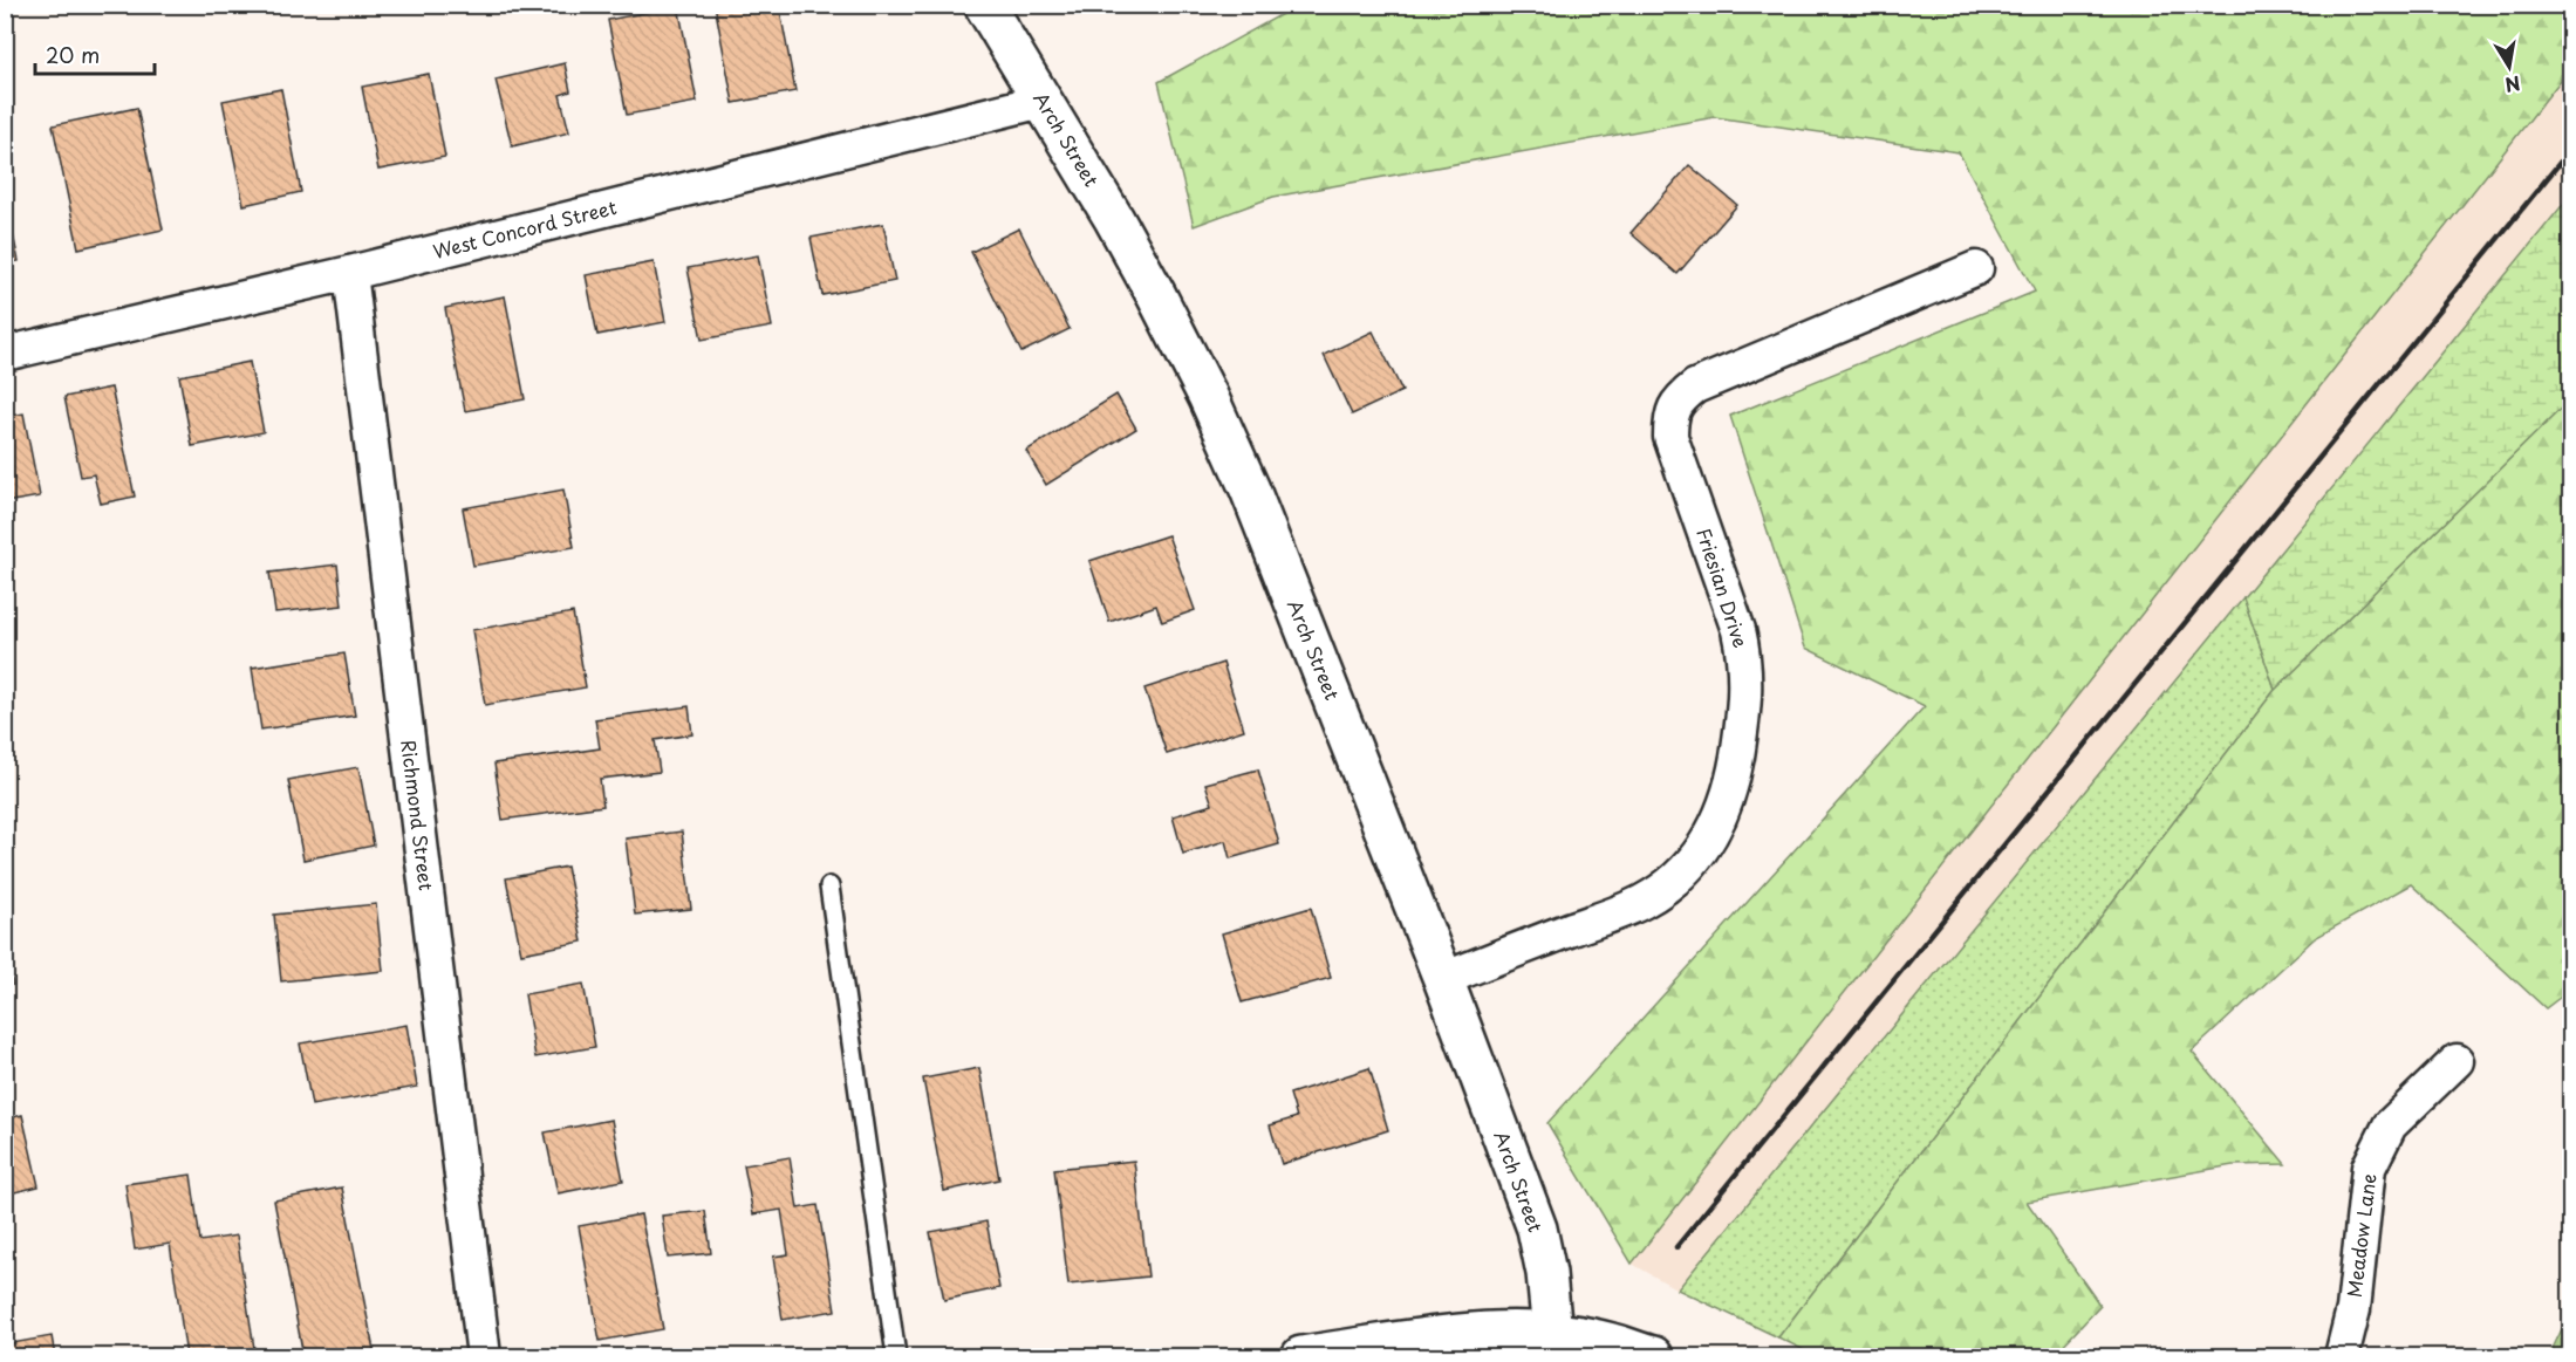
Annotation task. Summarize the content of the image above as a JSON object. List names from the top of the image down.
{
  "streets": {
    "street": [
      "Arch Street",
      "West Concord Street",
      "Friesian Drive",
      "Richmond Street",
      "Meadow Lane"
    ]
  },
  "crossings": [
    ["Arch Street", "West Concord Street"],
    ["Arch Street", "Friesian Drive"],
    ["West Concord Street", "Richmond Street"]
  ],
  "scale_bar": "20 m",
  "north": "bottom"
}
